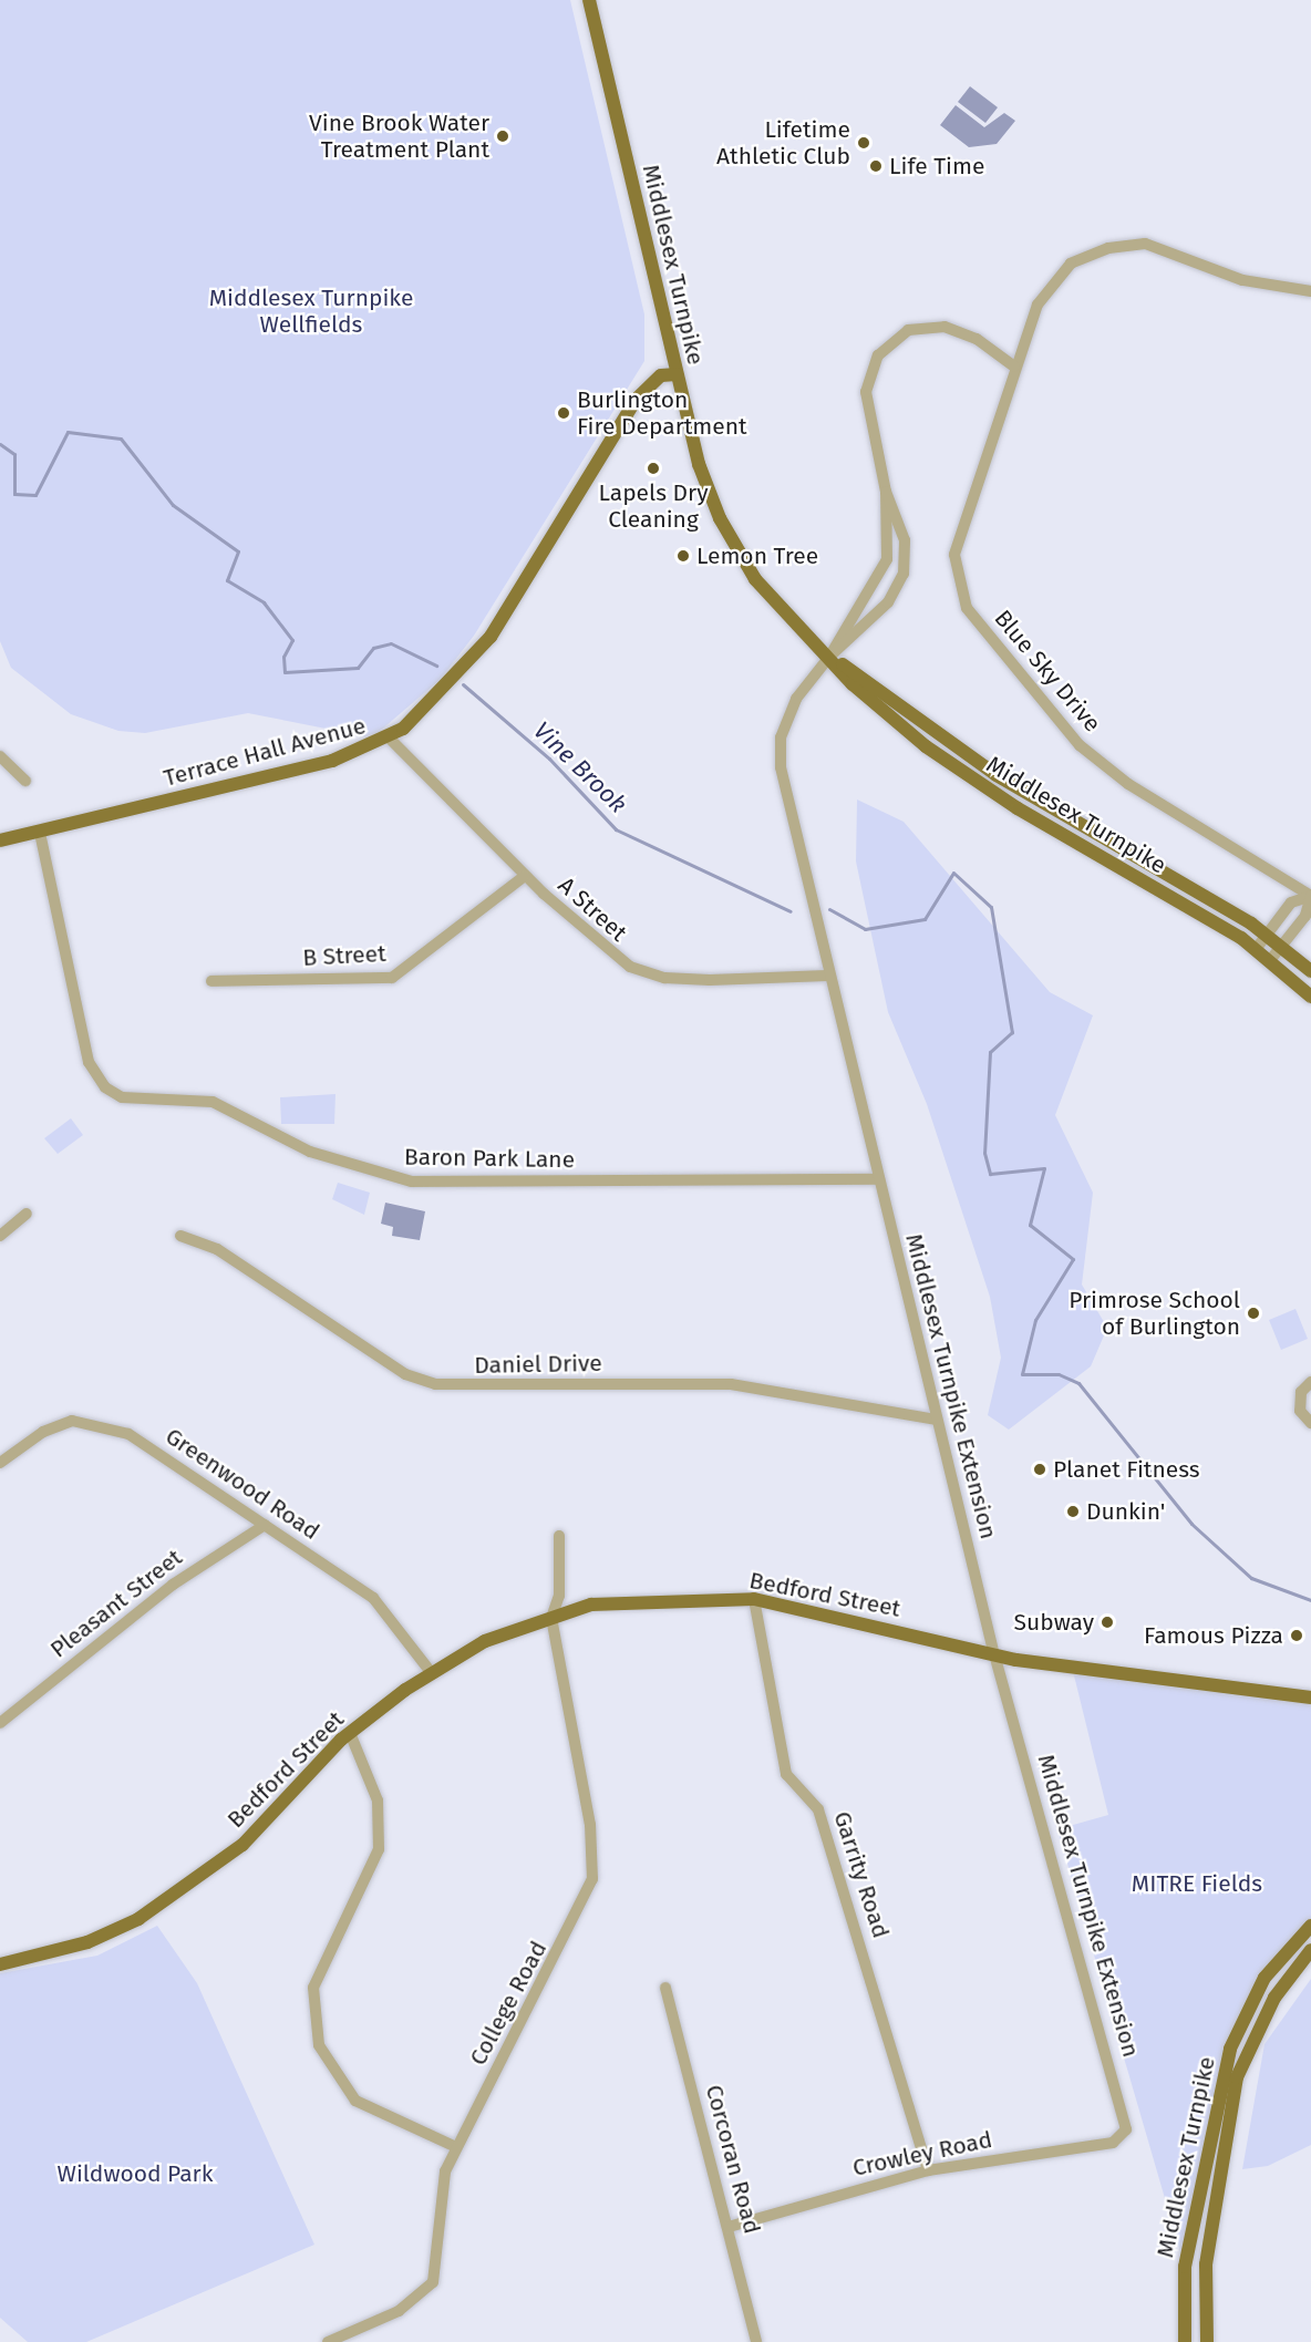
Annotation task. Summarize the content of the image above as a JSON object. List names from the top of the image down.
{
  "streets": {
    "main road": ["Middlesex Turnpike", "Terrace Hall Avenue", "Bedford Street"],
    "street": [
      "Blue Sky Drive",
      "A Street",
      "B Street",
      "Baron Park Lane",
      "Daniel Drive",
      "Middlesex Turnpike Extension",
      "Greenwood Road",
      "Pleasant Street",
      "Garrity Road",
      "College Road",
      "Crowley Road",
      "Corcoran Road"
    ]
  },
  "crossings": [
    ["Middlesex Turnpike", "Terrace Hall Avenue"],
    ["Middlesex Turnpike", "Middlesex Turnpike Extension"],
    ["Terrace Hall Avenue", "A Street"],
    ["Terrace Hall Avenue", "Baron Park Lane"],
    ["A Street", "B Street"],
    ["A Street", "Middlesex Turnpike Extension"],
    ["Baron Park Lane", "Middlesex Turnpike Extension"],
    ["Daniel Drive", "Middlesex Turnpike Extension"],
    ["Middlesex Turnpike Extension", "Bedford Street"],
    ["Middlesex Turnpike Extension", "Crowley Road"],
    ["Greenwood Road", "Bedford Street"],
    ["Greenwood Road", "Pleasant Street"],
    ["Bedford Street", "Garrity Road"],
    ["Bedford Street", "College Road"],
    ["Garrity Road", "Crowley Road"],
    ["Crowley Road", "Corcoran Road"]
  ],
  "water": ["Vine Brook"],
  "parks": ["Middlesex Turnpike Wellfields", "MITRE Fields", "Wildwood Park"],
  "places": [
    "Vine Brook Water Treatment Plant",
    "Lifetime Athletic Club",
    "Life Time",
    "Burlington Fire Department",
    "Lapels Dry Cleaning",
    "Lemon Tree",
    "Primrose School of Burlington",
    "Planet Fitness",
    "Dunkin'",
    "Subway",
    "Famous Pizza"
  ]
}
